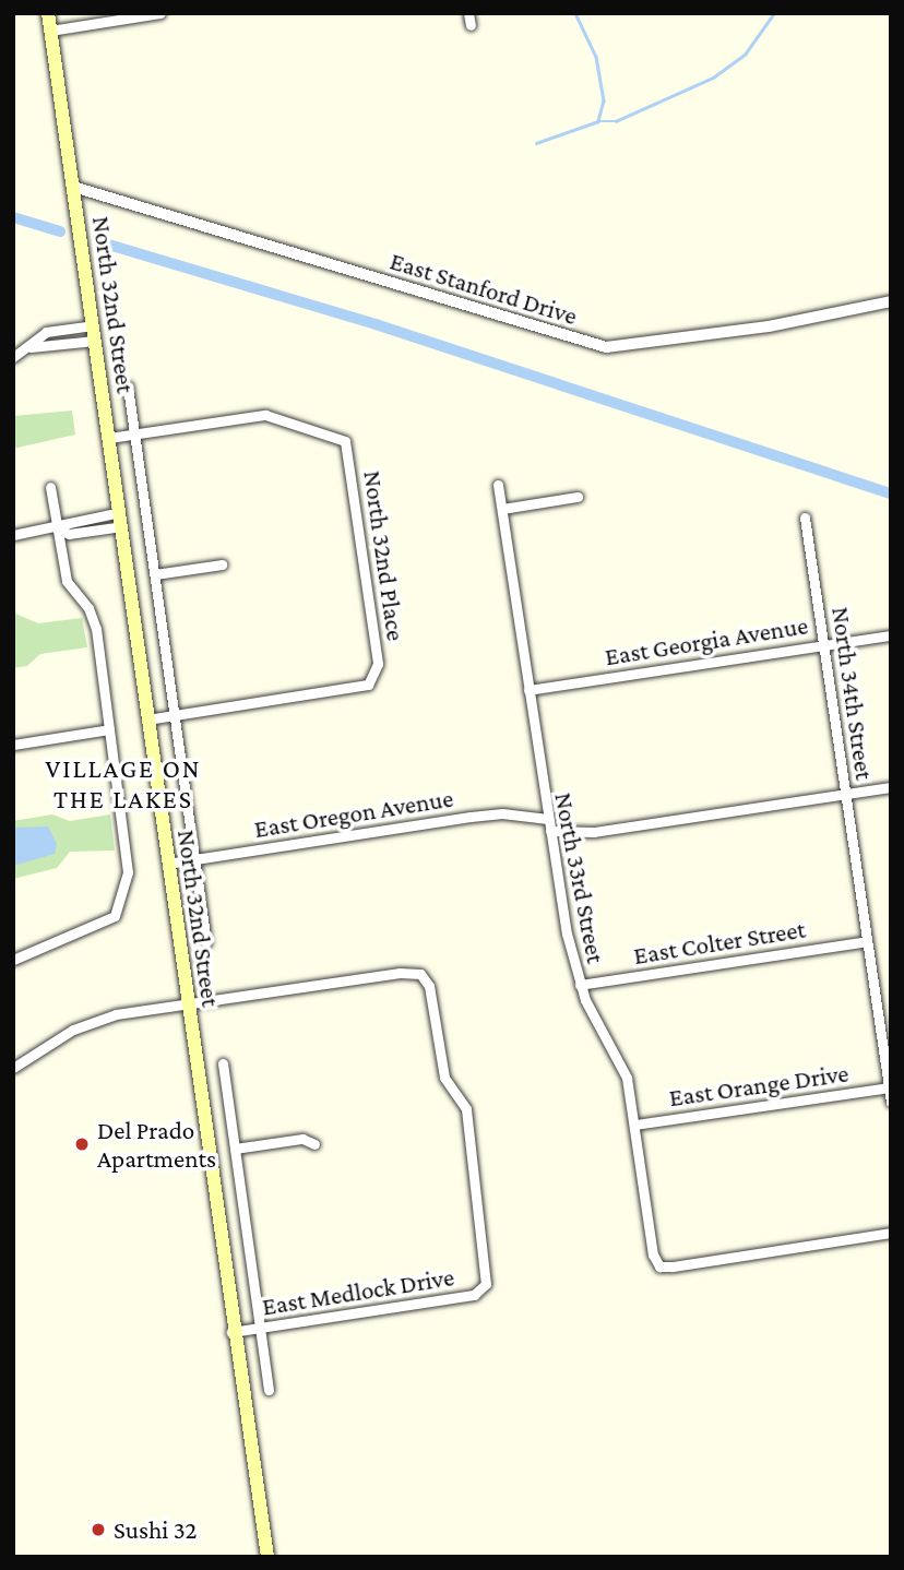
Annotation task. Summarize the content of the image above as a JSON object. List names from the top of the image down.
{
  "streets": {
    "main road": ["North 32nd Street"],
    "street": [
      "East Stanford Drive",
      "North 32nd Place",
      "East Georgia Avenue",
      "North 34th Street",
      "East Oregon Avenue",
      "North 33rd Street",
      "East Colter Street",
      "East Orange Drive",
      "East Medlock Drive"
    ]
  },
  "crossings": [
    ["East Stanford Drive", "North 32nd Street"],
    ["North 32nd Street", "North 32nd Place"],
    ["North 32nd Street", "East Oregon Avenue"],
    ["North 32nd Street", "East Medlock Drive"],
    ["East Georgia Avenue", "North 34th Street"],
    ["East Georgia Avenue", "North 33rd Street"],
    ["North 34th Street", "East Colter Street"],
    ["North 34th Street", "East Orange Drive"],
    ["East Oregon Avenue", "North 33rd Street"],
    ["North 33rd Street", "East Colter Street"],
    ["North 33rd Street", "East Orange Drive"]
  ],
  "districts": ["VILLAGE ON THE LAKES"],
  "places": ["Del Prado Apartments", "Sushi 32"]
}
